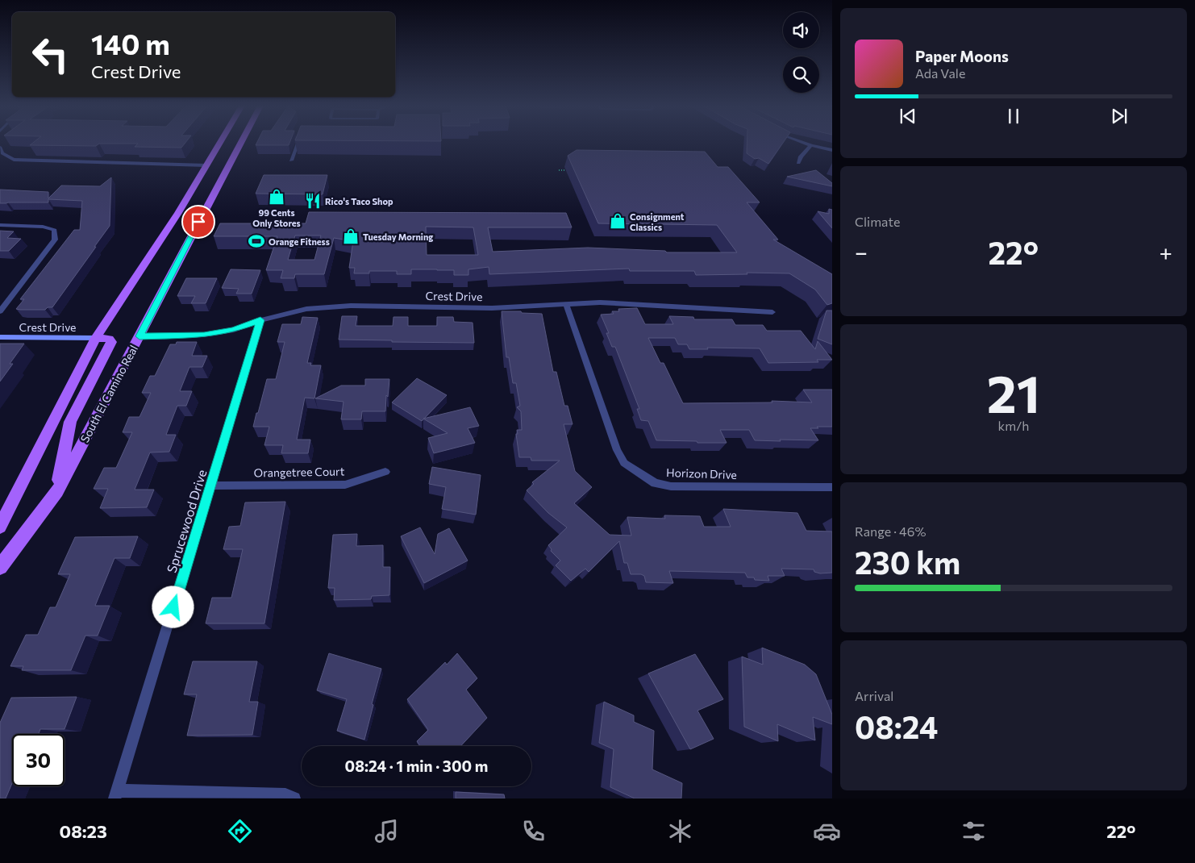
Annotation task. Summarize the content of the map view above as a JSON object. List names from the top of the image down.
{
  "streets": {
    "main road": ["South El Camino Real"],
    "street": [
      "Crest Drive",
      "Orangetree Court",
      "Horizon Drive",
      "Sprucewood Drive"
    ]
  },
  "crossings": [
    ["Crest Drive", "South El Camino Real"],
    ["Crest Drive", "Horizon Drive"],
    ["Crest Drive", "Sprucewood Drive"],
    ["Orangetree Court", "Sprucewood Drive"]
  ],
  "places": {
    "shop": ["99 Cents Only Stores", "Consignment Classics", "Tuesday Morning"],
    "restaurant": ["Rico's Taco Shop"],
    "sports": ["Orange Fitness"]
  },
  "page": {
    "turn": ["140 m", "Crest Drive"],
    "song": ["Paper Moons", "Ada Vale"],
    "tile": [
      "Climate",
      ["21", "km/h"],
      ["Range · 46%", "230 km"],
      ["Arrival", "08:24"]
    ],
    "heat": ["−", "22°", "+"],
    "limit": "30",
    "trip": "08:24 · 1 min · 300 m",
    "tabs": ["08:23", "22°"]
  }
}
